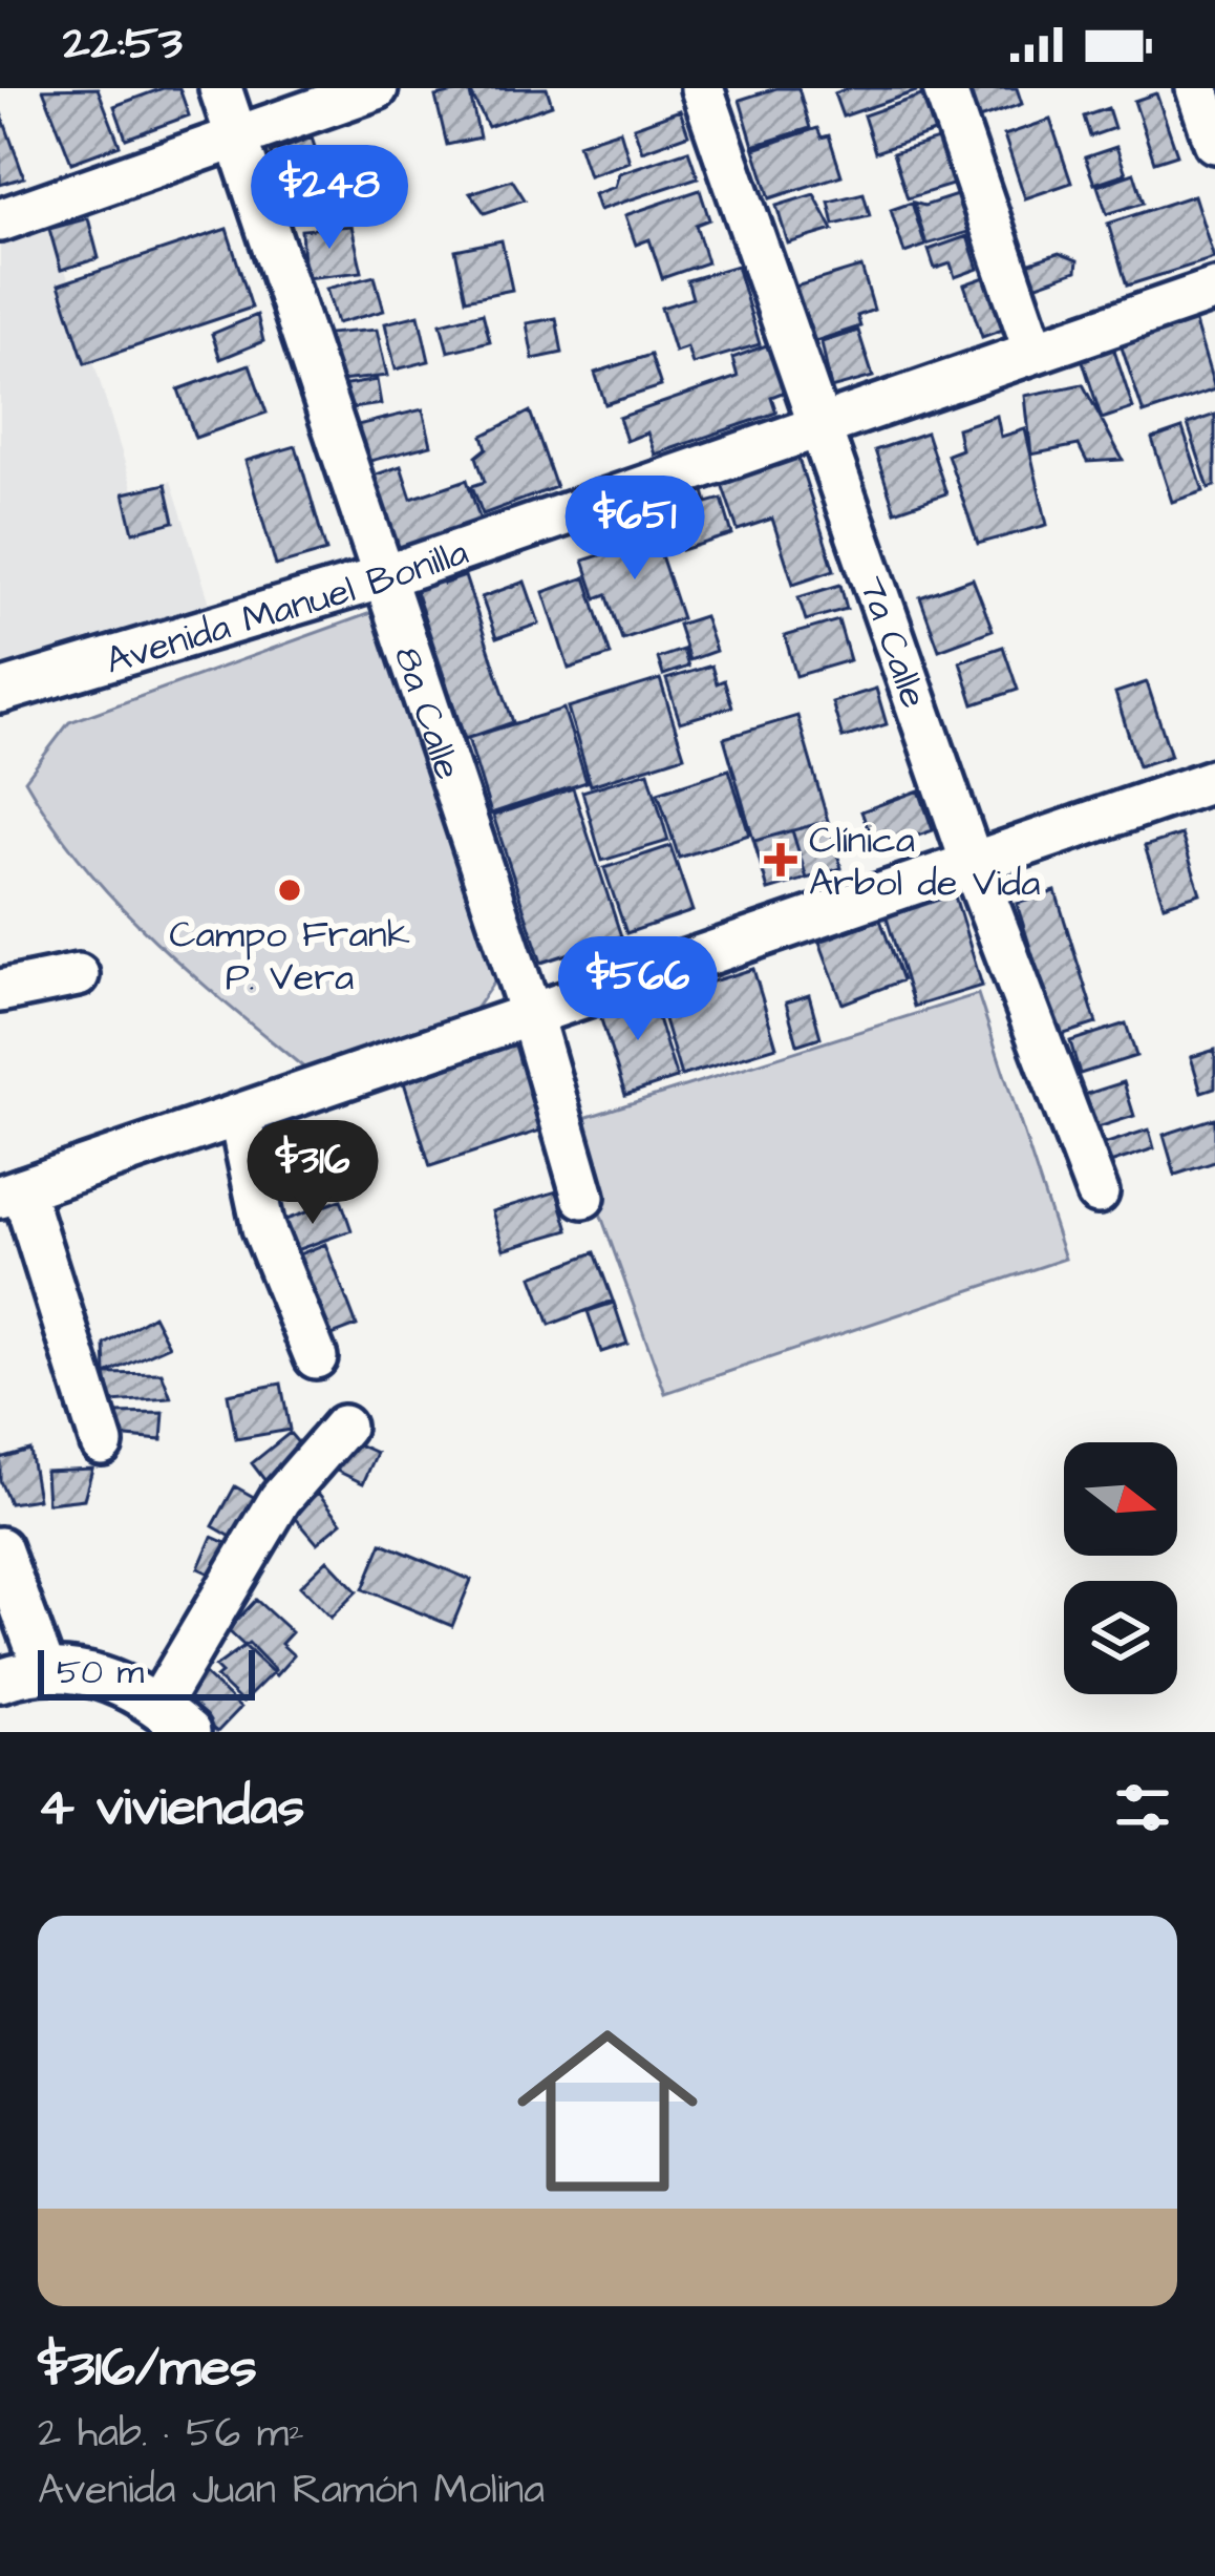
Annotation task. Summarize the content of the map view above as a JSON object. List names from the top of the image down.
{
  "streets": {
    "street": ["Avenida Manuel Bonilla", "7a Calle", "8a Calle"]
  },
  "crossings": [
    ["Avenida Manuel Bonilla", "7a Calle"],
    ["Avenida Manuel Bonilla", "8a Calle"]
  ],
  "places": {
    "health": ["Clínica Arbol de Vida"],
    "other": ["Campo Frank P. Vera"]
  },
  "scale_bar": "50 m",
  "north": "right",
  "page": {
    "status": "22:53",
    "price": [
      "$248",
      "$651",
      "$566",
      "$316"
    ],
    "scale": "50 m",
    "heading": "4 viviendas",
    "list": [
      {
        "name": "$316/mes",
        "note": "2 hab. · 56 m² · Avenida Juan Ramón Molina"
      }
    ]
  }
}
